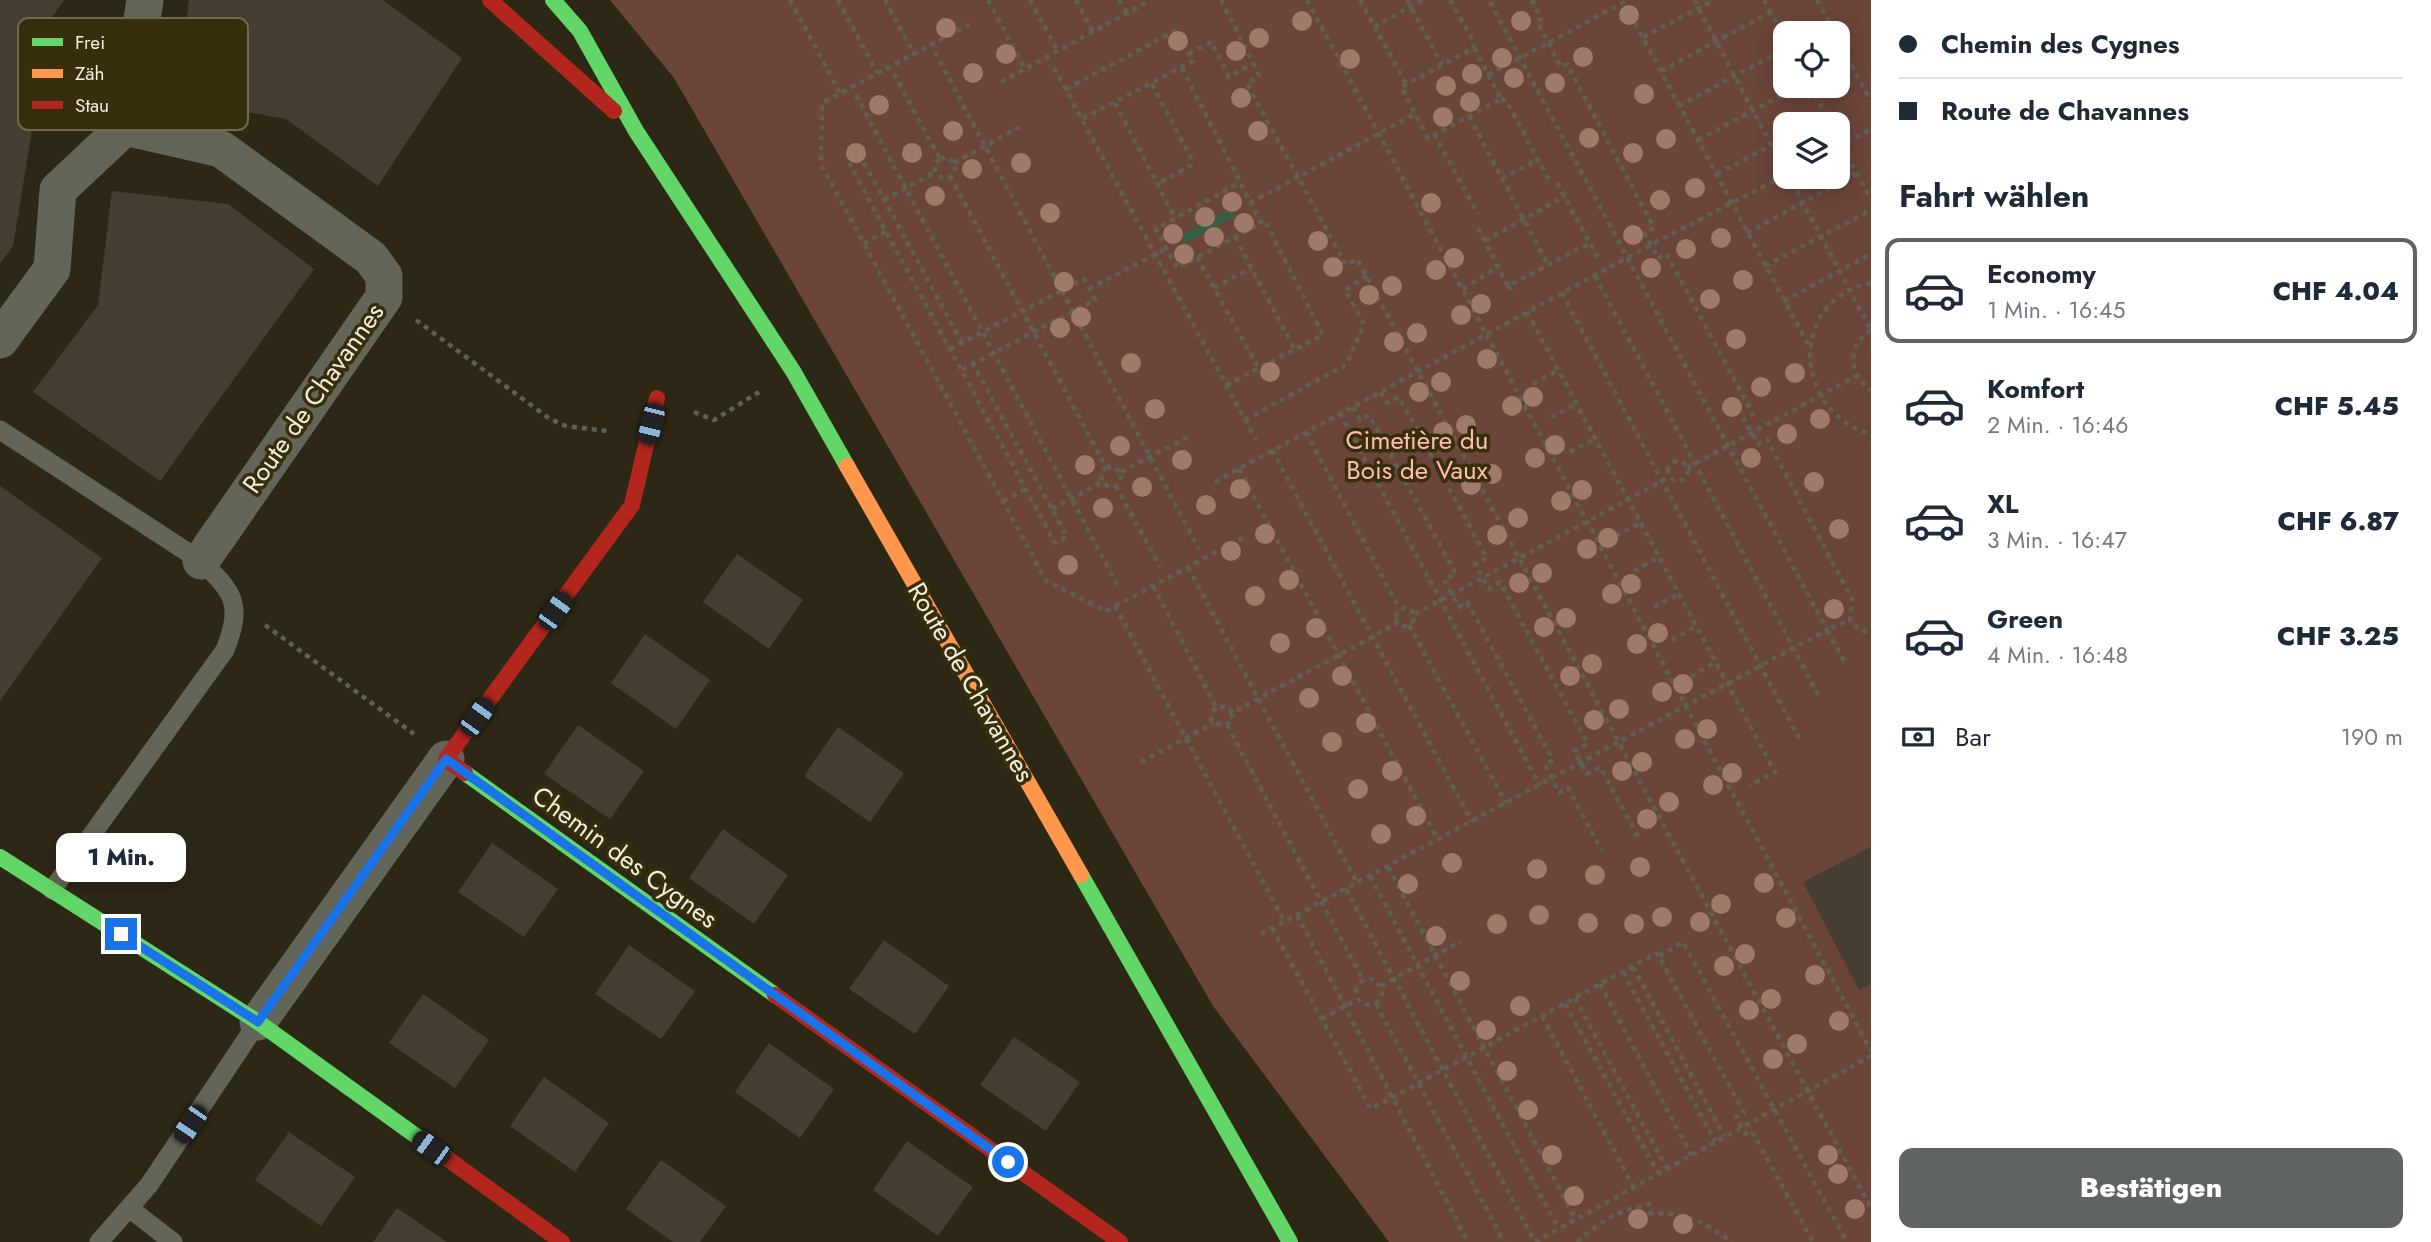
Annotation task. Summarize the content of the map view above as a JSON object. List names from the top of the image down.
{
  "streets": {
    "street": ["Route de Chavannes", "Chemin des Cygnes"]
  },
  "parks": ["Cimetière du Bois de Vaux"],
  "legend": ["Frei", "Zäh", "Stau"],
  "page": {
    "banner": ["Chemin des Cygnes", "Route de Chavannes"],
    "heading": "Fahrt wählen",
    "list": [
      {
        "name": "Economy",
        "note": "1 Min. · 16:45",
        "value": "CHF 4.04"
      },
      {
        "name": "Komfort",
        "note": "2 Min. · 16:46",
        "value": "CHF 5.45"
      },
      {
        "name": "XL",
        "note": "3 Min. · 16:47",
        "value": "CHF 6.87"
      },
      {
        "name": "Green",
        "note": "4 Min. · 16:48",
        "value": "CHF 3.25"
      }
    ],
    "pay": ["Bar", "190 m"],
    "bubble": "1 Min.",
    "buttons": "Bestätigen"
  }
}
